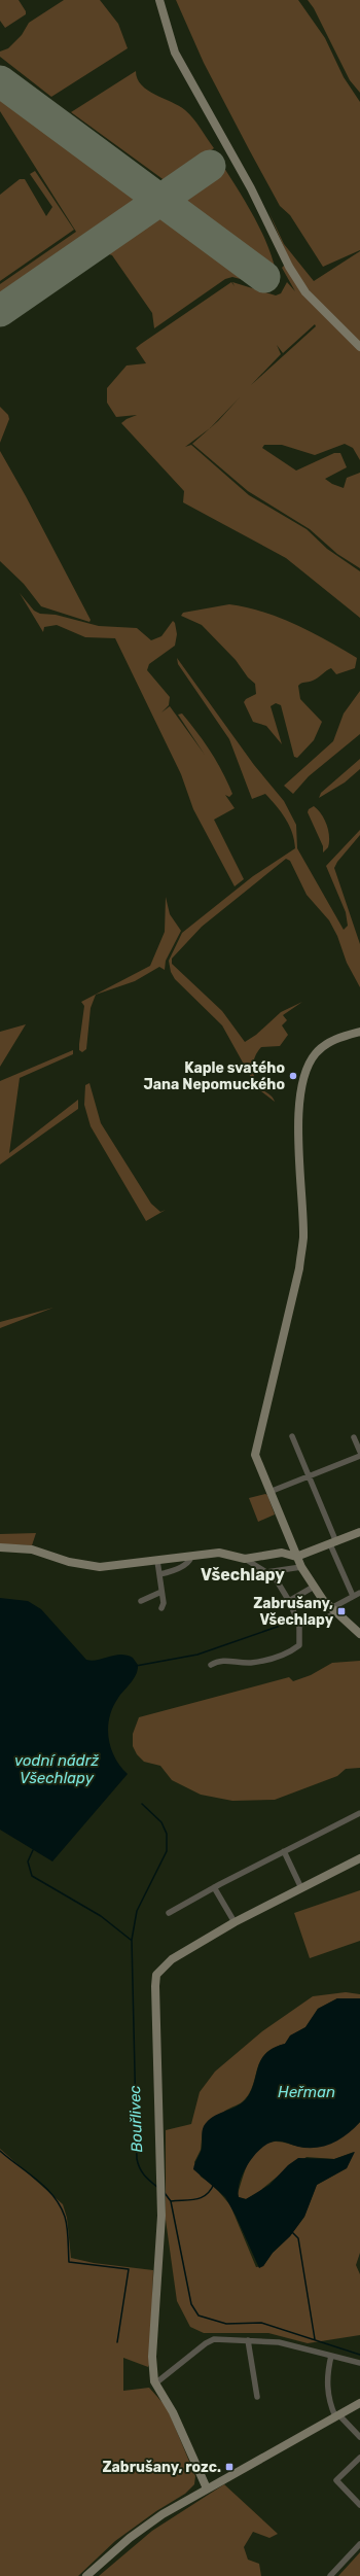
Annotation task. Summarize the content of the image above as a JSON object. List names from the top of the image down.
{
  "districts": ["Všechlapy"],
  "water": ["vodní nádrž Všechlapy", "Heřman", "Bouřlivec"],
  "places": {
    "other": ["Kaple svatého Jana Nepomuckého"],
    "transit": ["Zabrušany, Všechlapy", "Zabrušany, rozc."]
  }
}
